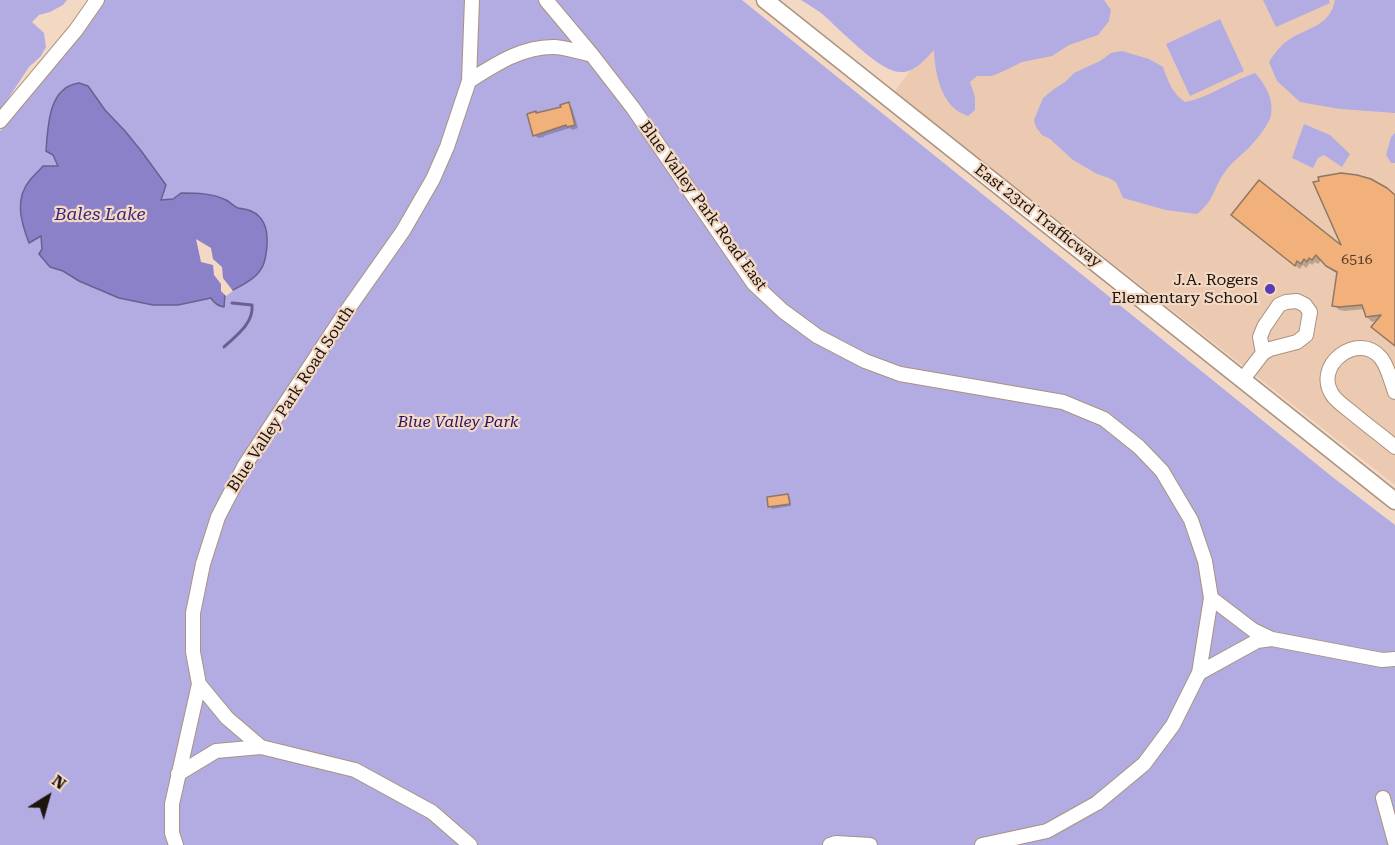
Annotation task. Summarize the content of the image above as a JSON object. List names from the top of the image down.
{
  "streets": {
    "main road": ["East 23rd Trafficway"],
    "street": ["Blue Valley Park Road East", "Blue Valley Park Road South"]
  },
  "water": ["Bales Lake"],
  "parks": ["Blue Valley Park"],
  "places": ["J.A. Rogers Elementary School"],
  "house_numbers": ["6516"],
  "north": "top right"
}
